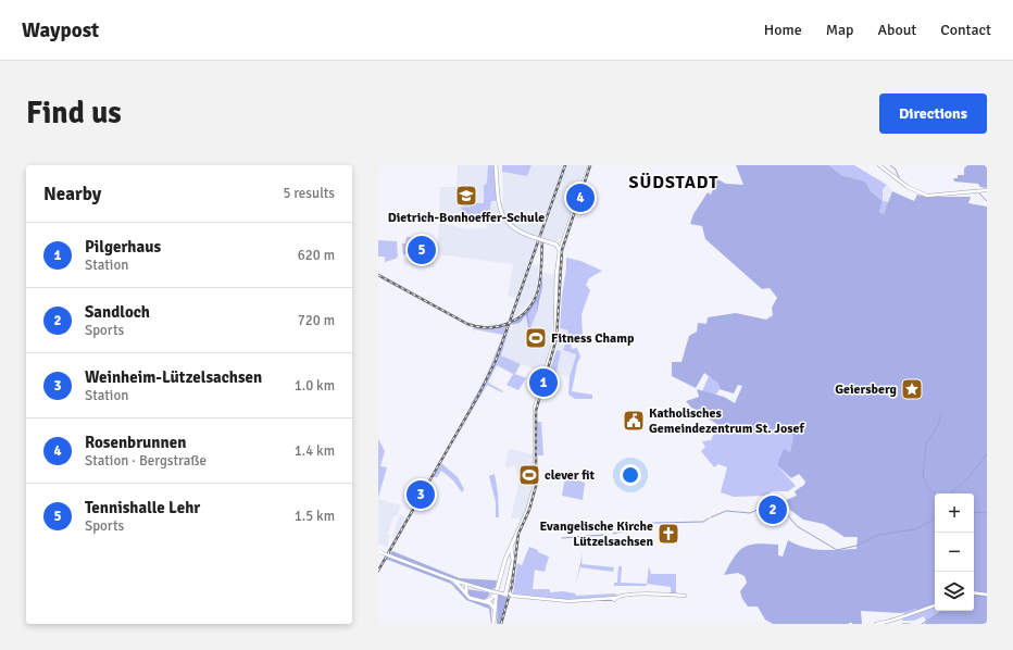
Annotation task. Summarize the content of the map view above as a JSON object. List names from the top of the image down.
{
  "districts": ["SÜDSTADT"],
  "places": {
    "school or university": ["Dietrich-Bonhoeffer-Schule"],
    "sports": ["Fitness Champ", "clever fit"],
    "place": ["Geiersberg"],
    "public building": ["Katholisches Gemeindezentrum St. Josef"],
    "church": ["Evangelische Kirche Lützelsachsen"]
  },
  "page": {
    "header": "Waypost",
    "nav": [
      "Home",
      "Map",
      "About",
      "Contact"
    ],
    "buttons": "Directions",
    "title": "Find us",
    "heading": ["Nearby", "5 results"],
    "pins": [
      "4",
      "5",
      "1",
      "3",
      "2"
    ],
    "list": [
      {
        "mark": "1",
        "name": "Pilgerhaus",
        "note": "Station",
        "value": "620 m"
      },
      {
        "mark": "2",
        "name": "Sandloch",
        "note": "Sports",
        "value": "720 m"
      },
      {
        "mark": "3",
        "name": "Weinheim-Lützelsachsen",
        "note": "Station",
        "value": "1.0 km"
      },
      {
        "mark": "4",
        "name": "Rosenbrunnen",
        "note": "Station · Bergstraße",
        "value": "1.4 km"
      },
      {
        "mark": "5",
        "name": "Tennishalle Lehr",
        "note": "Sports",
        "value": "1.5 km"
      }
    ],
    "map_buttons": ["+", "−"]
  }
}
